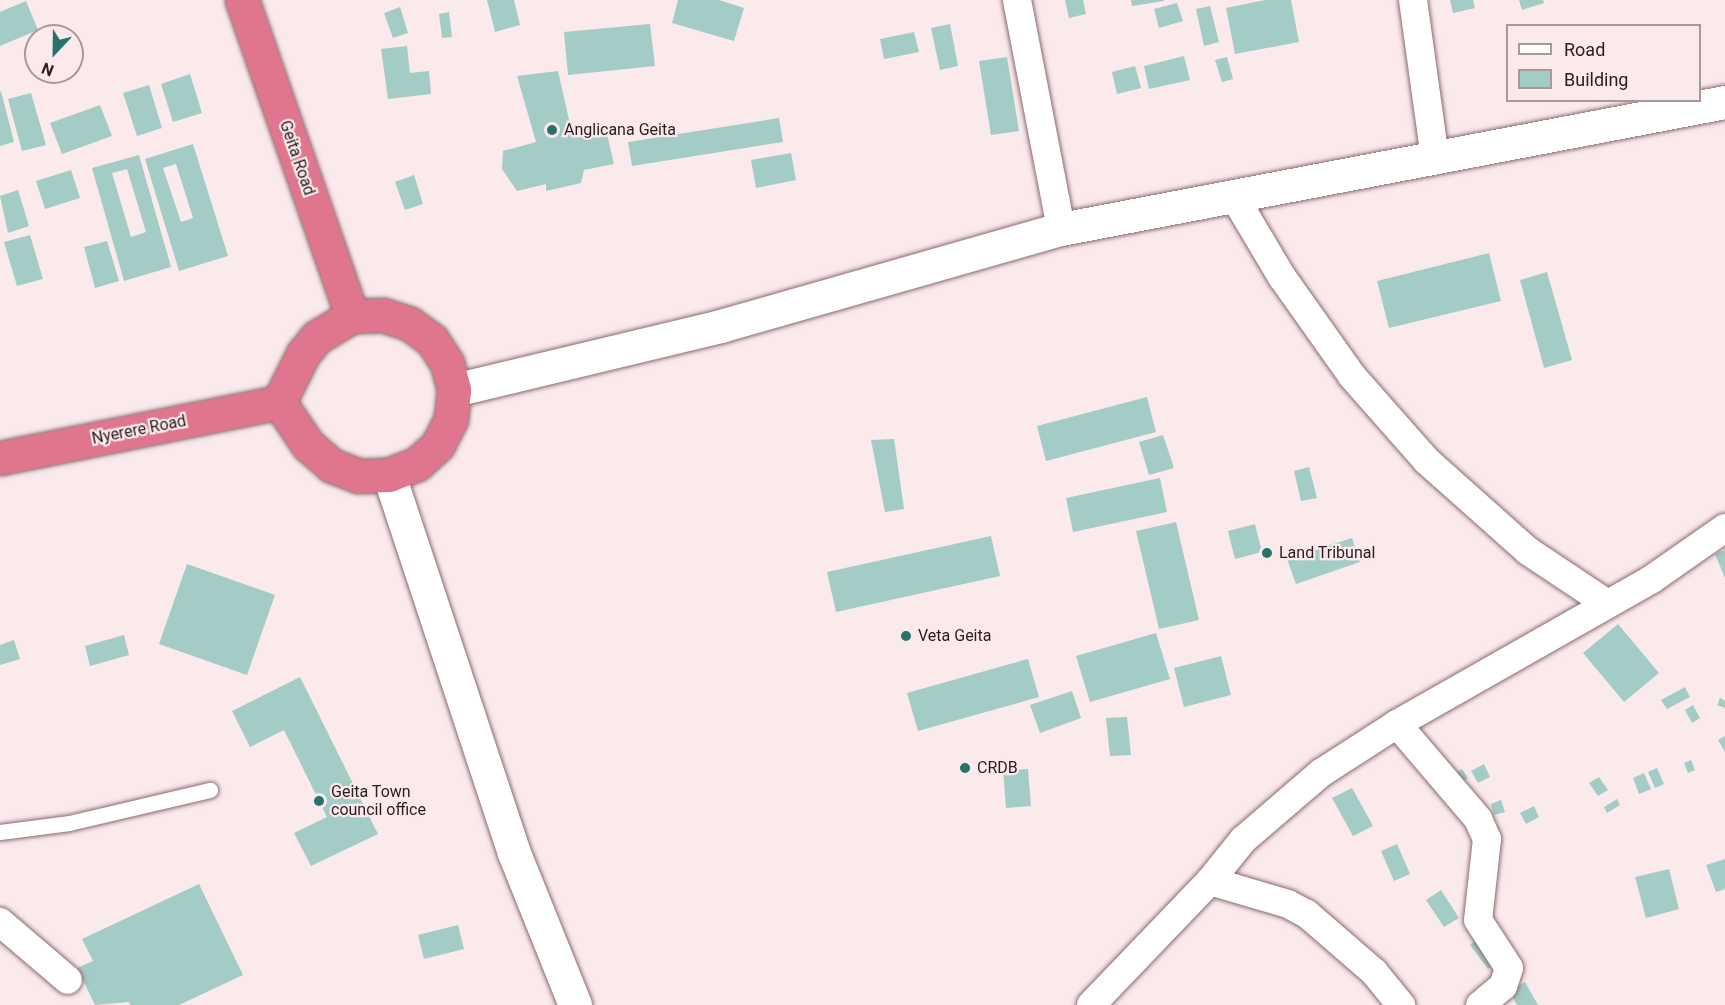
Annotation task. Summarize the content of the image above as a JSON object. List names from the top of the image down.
{
  "streets": {
    "highway": ["Geita Road", "Nyerere Road"]
  },
  "crossings": [
    ["Geita Road", "Nyerere Road"]
  ],
  "places": [
    "Anglicana Geita",
    "Land Tribunal",
    "Veta Geita",
    "CRDB",
    "Geita Town council office"
  ],
  "legend": ["Road", "Building"],
  "north": "bottom"
}
